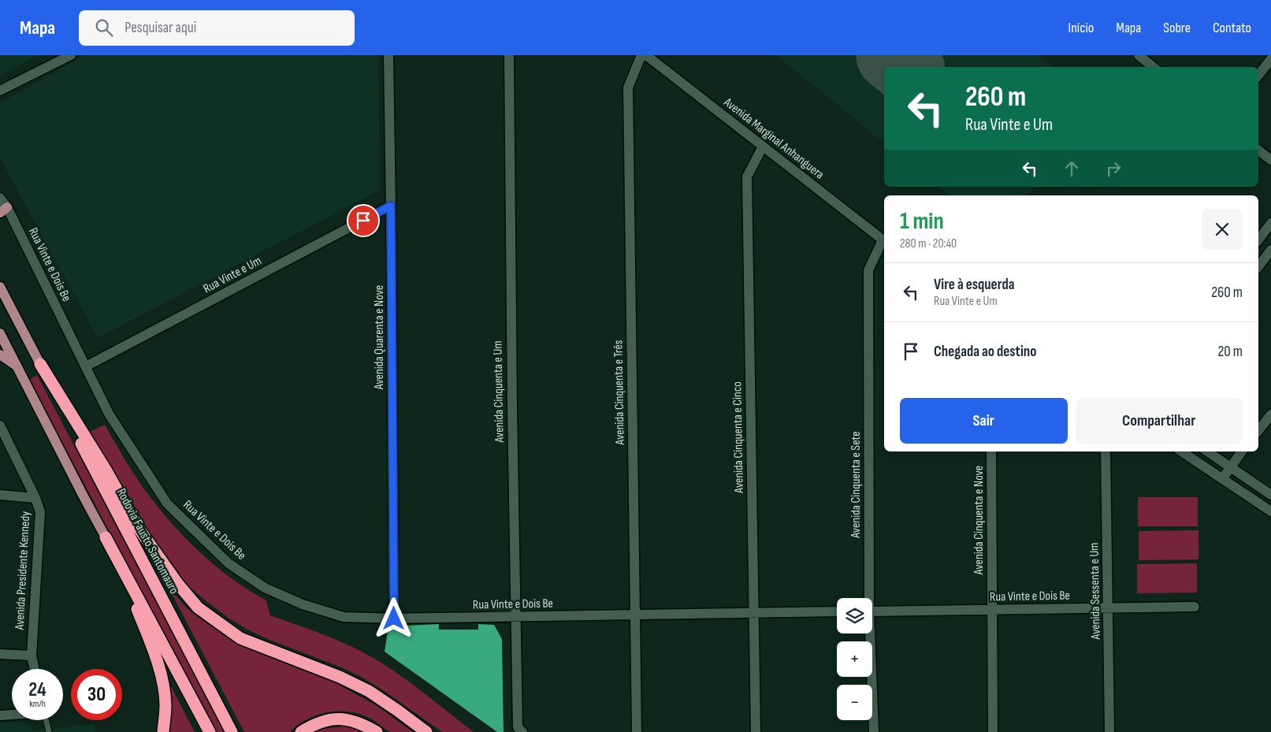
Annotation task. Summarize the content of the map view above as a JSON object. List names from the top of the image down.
{
  "streets": {
    "highway": ["Rodovia Fausto Santomauro"],
    "street": [
      "Avenida Marginal Anhanguera",
      "Rua Vinte e Dois Be",
      "Rua Vinte e Um",
      "Avenida Quarenta e Nove",
      "Avenida Cinquenta e Um",
      "Avenida Cinquenta e Três",
      "Avenida Cinquenta e Cinco",
      "Avenida Cinquenta e Sete",
      "Avenida Cinquenta e Nove",
      "Avenida Presidente Kennedy",
      "Avenida Sessenta e Um"
    ]
  },
  "crossings": [
    ["Avenida Marginal Anhanguera", "Avenida Cinquenta e Cinco"],
    ["Rua Vinte e Dois Be", "Rua Vinte e Um"],
    ["Rua Vinte e Dois Be", "Avenida Quarenta e Nove"],
    ["Rua Vinte e Dois Be", "Avenida Cinquenta e Um"],
    ["Rua Vinte e Dois Be", "Avenida Cinquenta e Três"],
    ["Rua Vinte e Dois Be", "Avenida Cinquenta e Cinco"],
    ["Rua Vinte e Dois Be", "Avenida Cinquenta e Nove"],
    ["Rua Vinte e Dois Be", "Avenida Sessenta e Um"],
    ["Rua Vinte e Um", "Avenida Quarenta e Nove"]
  ],
  "page": {
    "header": "Mapa",
    "search": "Pesquisar aqui",
    "nav": [
      "Início",
      "Mapa",
      "Sobre",
      "Contato"
    ],
    "turn": ["260 m", "Rua Vinte e Um"],
    "heading": ["1 min", "280 m · 20:40"],
    "list": [
      {
        "name": "Vire à esquerda",
        "note": "Rua Vinte e Um",
        "value": "260 m"
      },
      {
        "name": "Chegada ao destino",
        "value": "20 m"
      }
    ],
    "buttons": ["Sair", "Compartilhar"],
    "map_buttons": ["+", "−"],
    "speed": "24 km/h",
    "limit": "30"
  }
}
